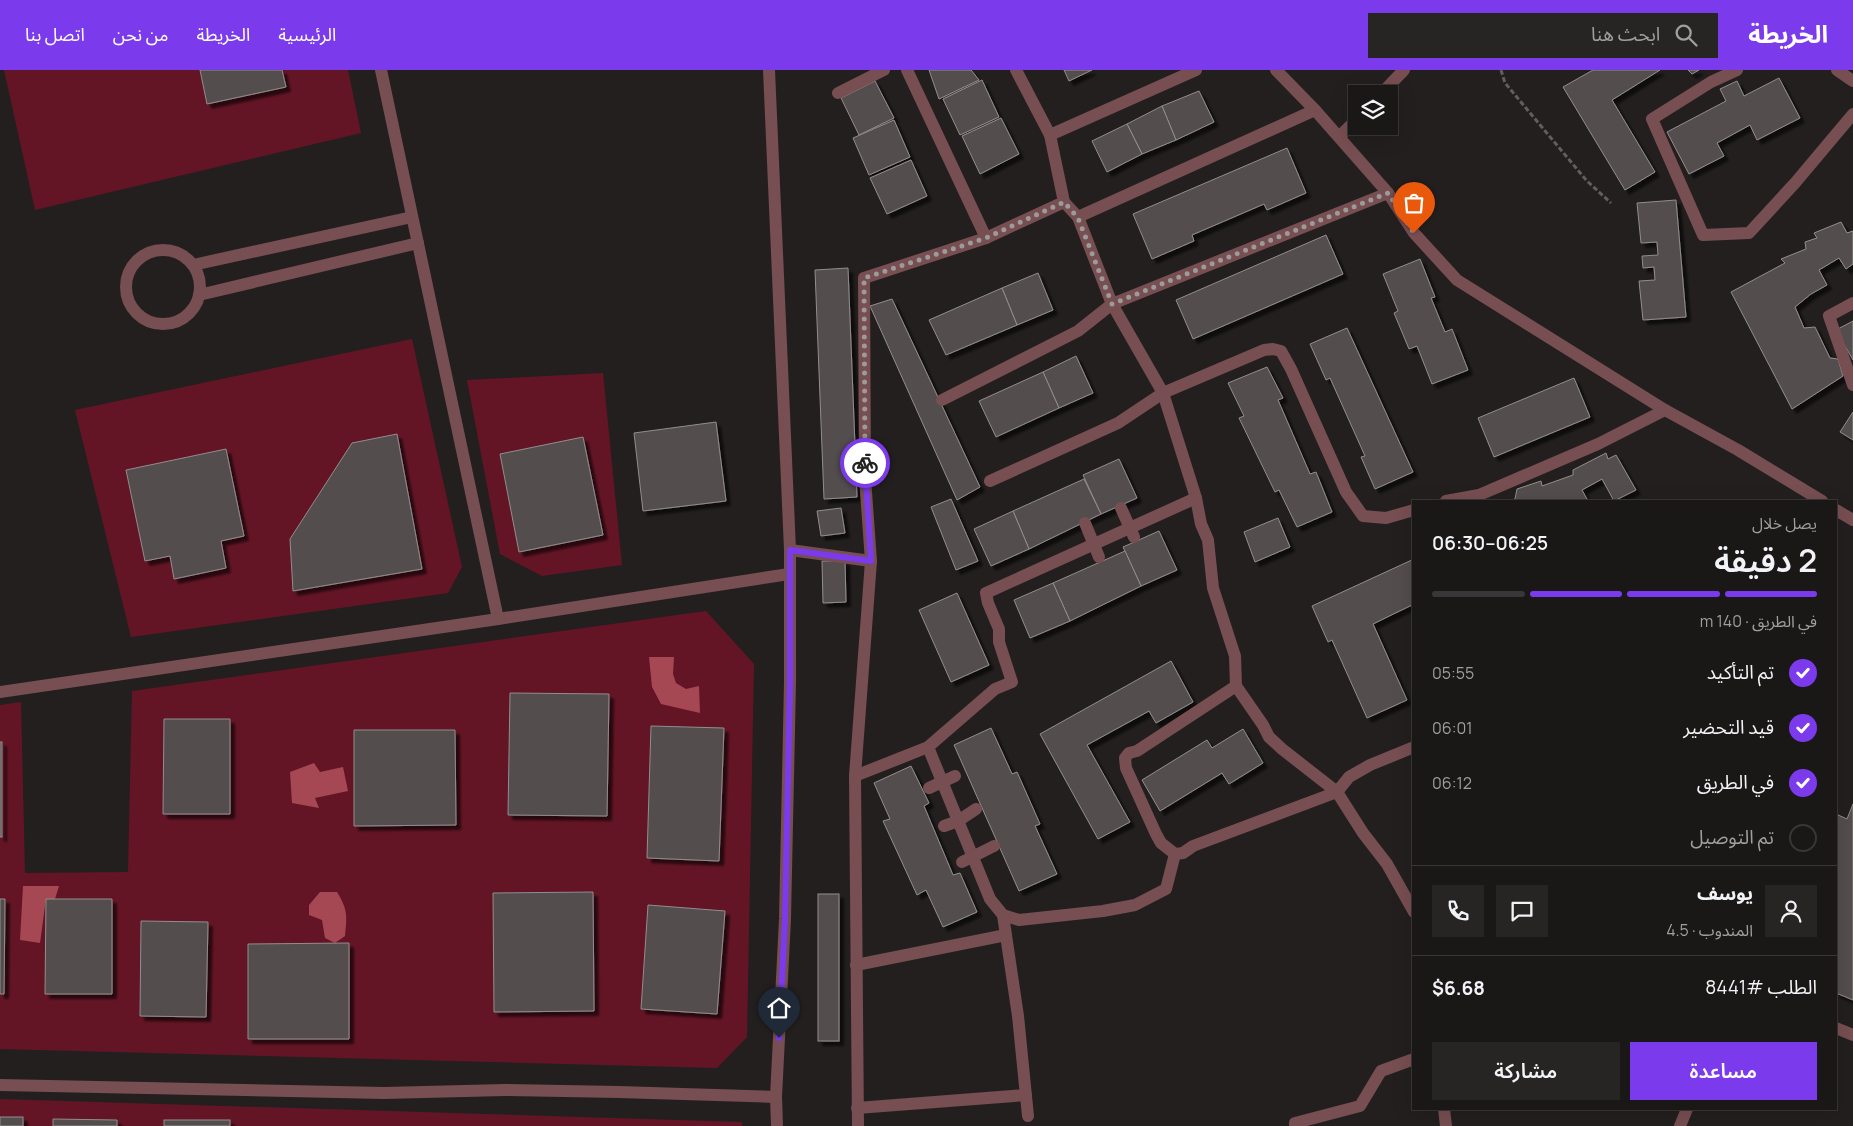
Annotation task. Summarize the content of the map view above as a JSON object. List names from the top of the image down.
{
  "page": {
    "header": "الخريطة",
    "search": "ابحث هنا",
    "nav": [
      "الرئيسية",
      "الخريطة",
      "من نحن",
      "اتصل بنا"
    ],
    "heading": ["2 دقيقة", "يصل خلال", "06:25–06:30"],
    "panel": [
      "يوسف",
      "المندوب · 4.5",
      "الطلب #8441",
      "$6.68"
    ],
    "bar": "في الطريق · 140 m",
    "list": [
      ["تم التأكيد", "05:55"],
      ["قيد التحضير", "06:01"],
      ["في الطريق", "06:12"],
      "تم التوصيل"
    ],
    "buttons": ["مساعدة", "مشاركة"]
  }
}
